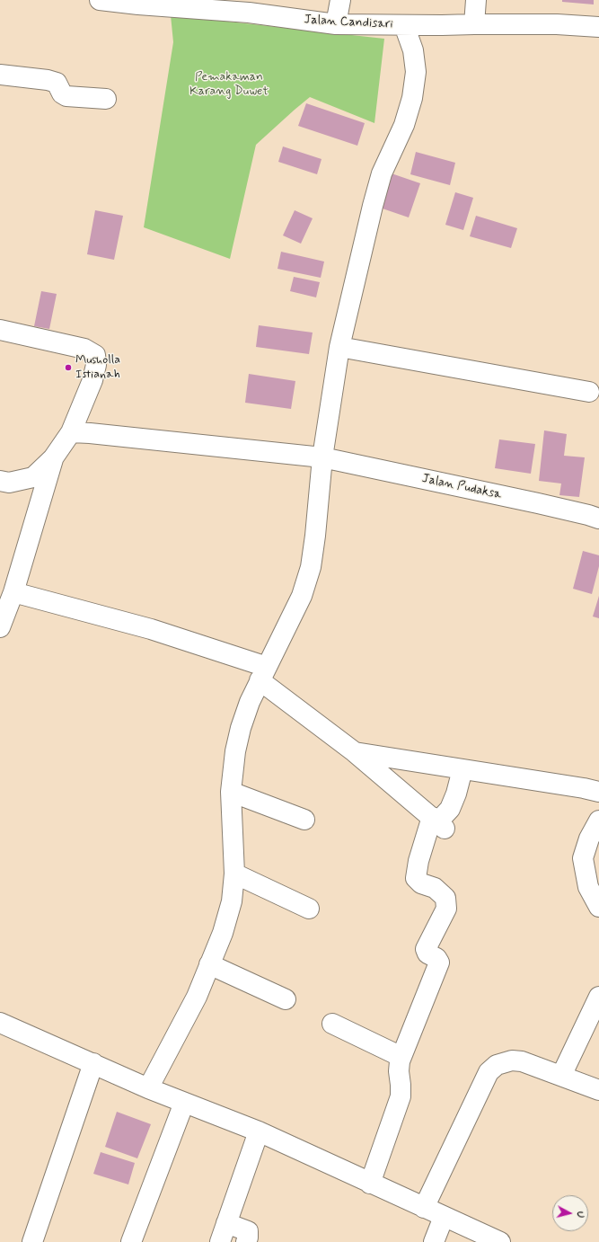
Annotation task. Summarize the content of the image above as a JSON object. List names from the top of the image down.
{
  "streets": {
    "street": ["Jalan Candisari", "Jalan Pudaksa"]
  },
  "parks": ["Pemakaman Karang Duwet"],
  "places": ["Musholla Istianah"],
  "north": "right"
}
